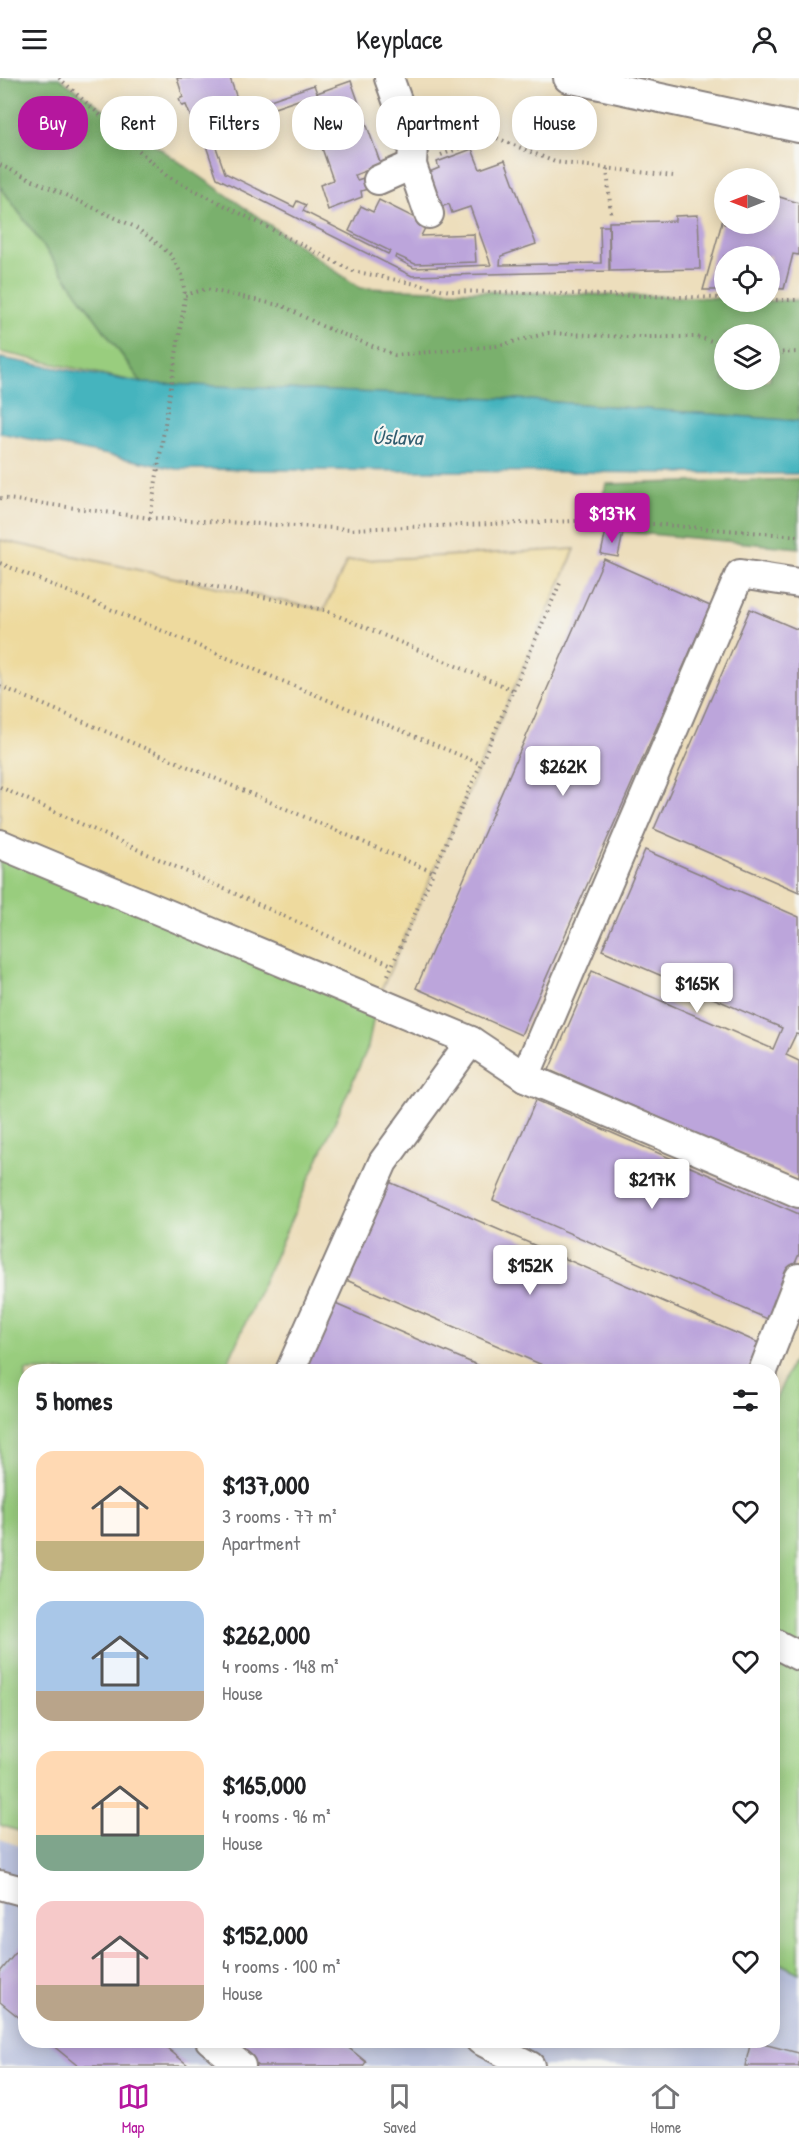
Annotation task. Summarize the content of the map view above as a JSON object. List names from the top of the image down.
{
  "water": ["Úslava"],
  "north": "left",
  "page": {
    "header": "Keyplace",
    "chip": [
      "Buy",
      "Rent",
      "Filters",
      "New",
      "Apartment",
      "House"
    ],
    "price": [
      "$137K",
      "$262K",
      "$165K",
      "$217K",
      "$152K"
    ],
    "heading": "5 homes",
    "list": [
      {
        "name": "$137,000",
        "note": "3 rooms · 77 m² · Apartment"
      },
      {
        "name": "$262,000",
        "note": "4 rooms · 148 m² · House"
      },
      {
        "name": "$165,000",
        "note": "4 rooms · 96 m² · House"
      },
      {
        "name": "$152,000",
        "note": "4 rooms · 100 m² · House"
      }
    ],
    "tabs": ["Map", "Saved", "Home"]
  }
}
